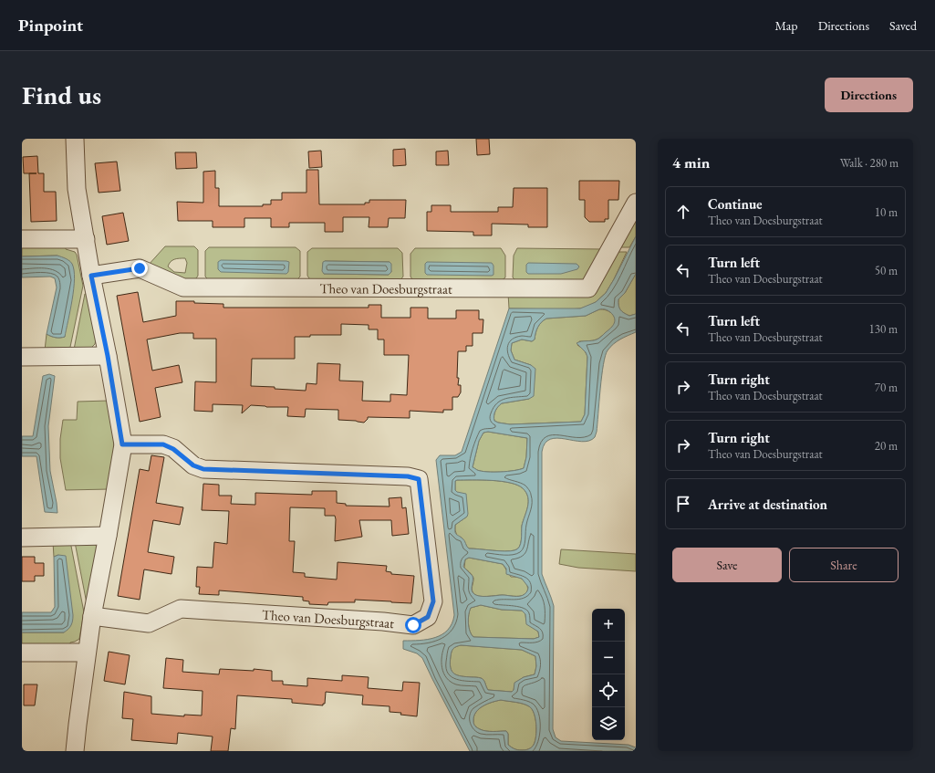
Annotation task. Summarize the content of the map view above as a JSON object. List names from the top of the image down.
{
  "streets": {
    "street": ["Theo van Doesburgstraat"]
  },
  "page": {
    "header": "Pinpoint",
    "nav": ["Map", "Directions", "Saved"],
    "buttons": [
      "Directions",
      ["Save", "Share"]
    ],
    "title": "Find us",
    "heading": ["4 min", "Walk · 280 m"],
    "list": [
      ["Continue", "Theo van Doesburgstraat", "10 m"],
      ["Turn left", "Theo van Doesburgstraat", "50 m"],
      ["Turn left", "Theo van Doesburgstraat", "130 m"],
      ["Turn right", "Theo van Doesburgstraat", "70 m"],
      ["Turn right", "Theo van Doesburgstraat", "20 m"],
      "Arrive at destination"
    ],
    "map_buttons": ["+", "−"]
  }
}
